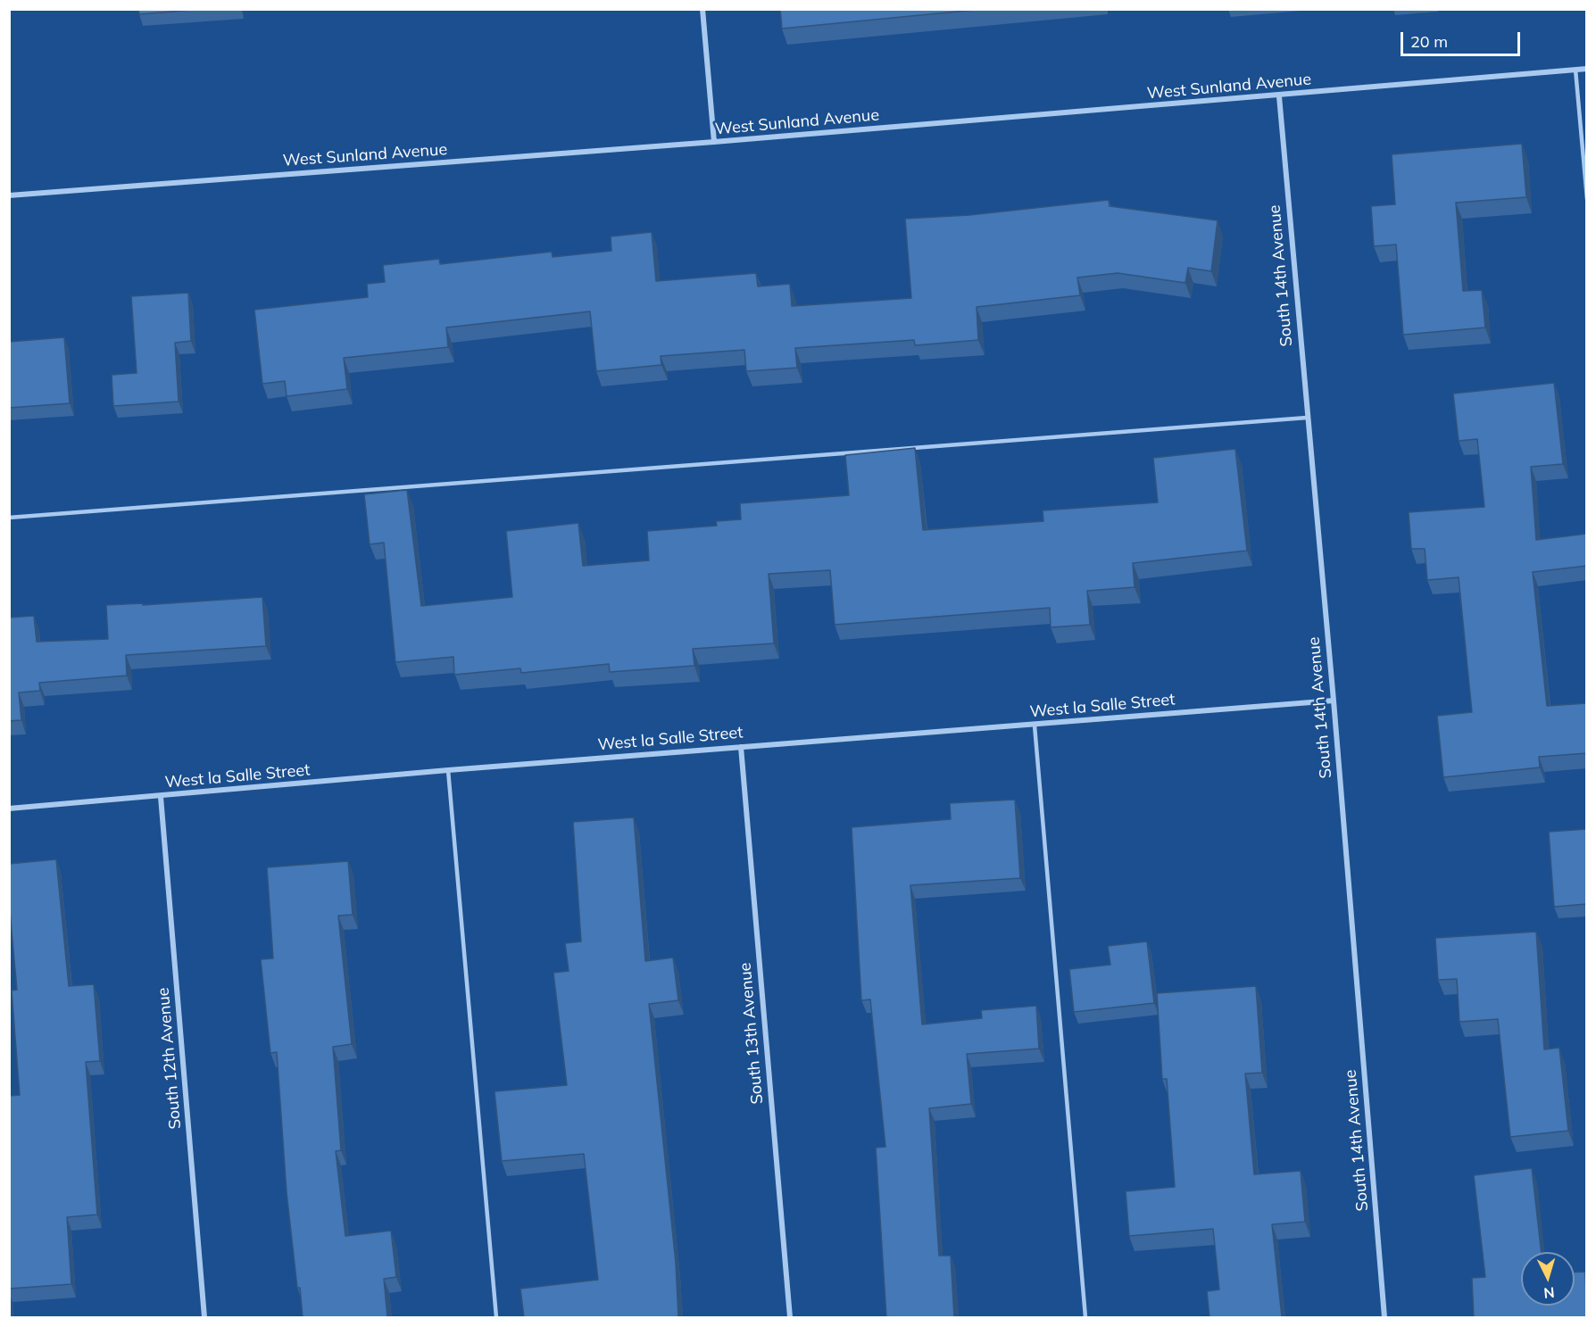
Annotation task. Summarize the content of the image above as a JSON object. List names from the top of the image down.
{
  "streets": {
    "street": [
      "West Sunland Avenue",
      "South 14th Avenue",
      "West la Salle Street",
      "South 13th Avenue",
      "South 12th Avenue"
    ]
  },
  "crossings": [
    ["West Sunland Avenue", "South 14th Avenue"],
    ["South 14th Avenue", "West la Salle Street"],
    ["West la Salle Street", "South 13th Avenue"],
    ["West la Salle Street", "South 12th Avenue"]
  ],
  "scale_bar": "20 m",
  "north": "bottom"
}
